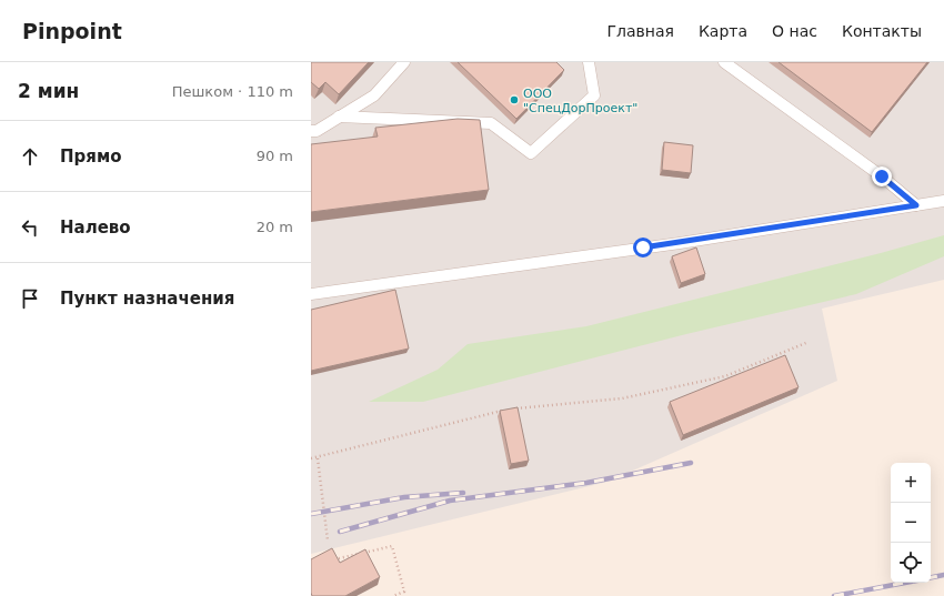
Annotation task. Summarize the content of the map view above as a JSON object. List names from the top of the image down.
{
  "places": ["ООО \"СпецДорПроект\""],
  "page": {
    "header": "Pinpoint",
    "nav": [
      "Главная",
      "Карта",
      "О нас",
      "Контакты"
    ],
    "heading": ["2 мин", "Пешком · 110 m"],
    "list": [
      ["Прямо", "90 m"],
      ["Налево", "20 m"],
      "Пункт назначения"
    ],
    "map_buttons": ["+", "−"]
  }
}
